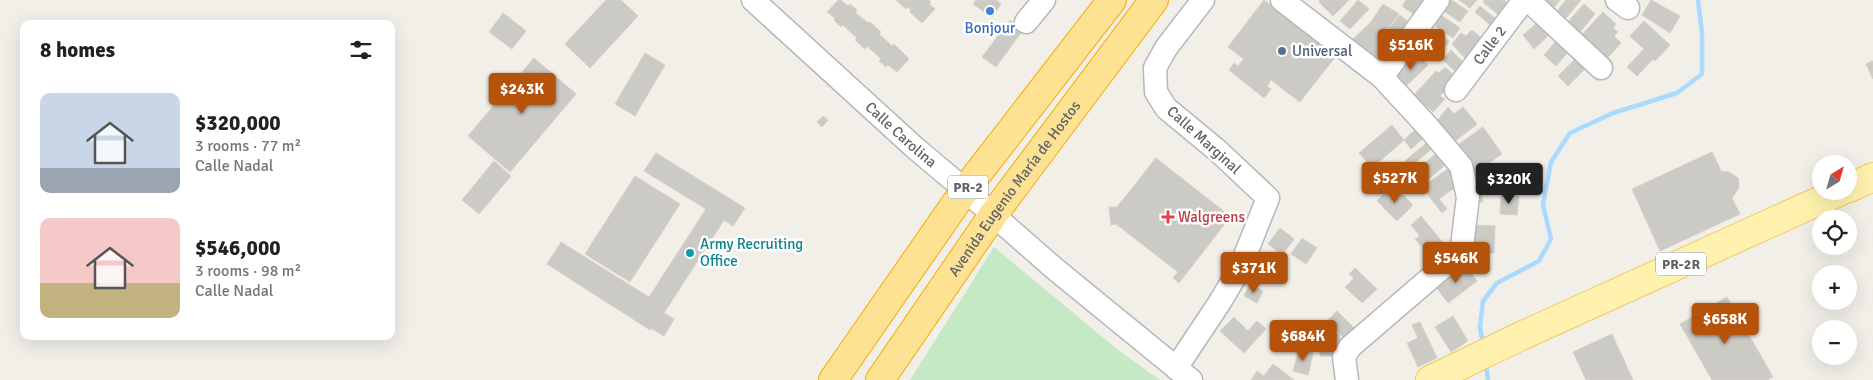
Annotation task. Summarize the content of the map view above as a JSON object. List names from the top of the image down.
{
  "streets": {
    "highway": ["PR-2", "Avenida Eugenio María de Hostos"],
    "main road": ["PR-2R"],
    "street": ["Calle 2", "Calle Carolina", "Calle Marginal"]
  },
  "crossings": [
    ["Calle Carolina", "Calle Marginal"],
    ["Calle Carolina", "PR-2"],
    ["Calle Carolina", "Avenida Eugenio María de Hostos"]
  ],
  "places": {
    "other": ["Bonjour", "Universal", "Army Recruiting Office"],
    "health": ["Walgreens"]
  },
  "north": "top right",
  "page": {
    "heading": "8 homes",
    "price": [
      "$516K",
      "$243K",
      "$527K",
      "$320K",
      "$546K",
      "$371K",
      "$658K",
      "$684K"
    ],
    "list": [
      {
        "name": "$320,000",
        "note": "3 rooms · 77 m² · Calle Nadal"
      },
      {
        "name": "$546,000",
        "note": "3 rooms · 98 m² · Calle Nadal"
      }
    ],
    "map_buttons": ["+", "−"]
  }
}
